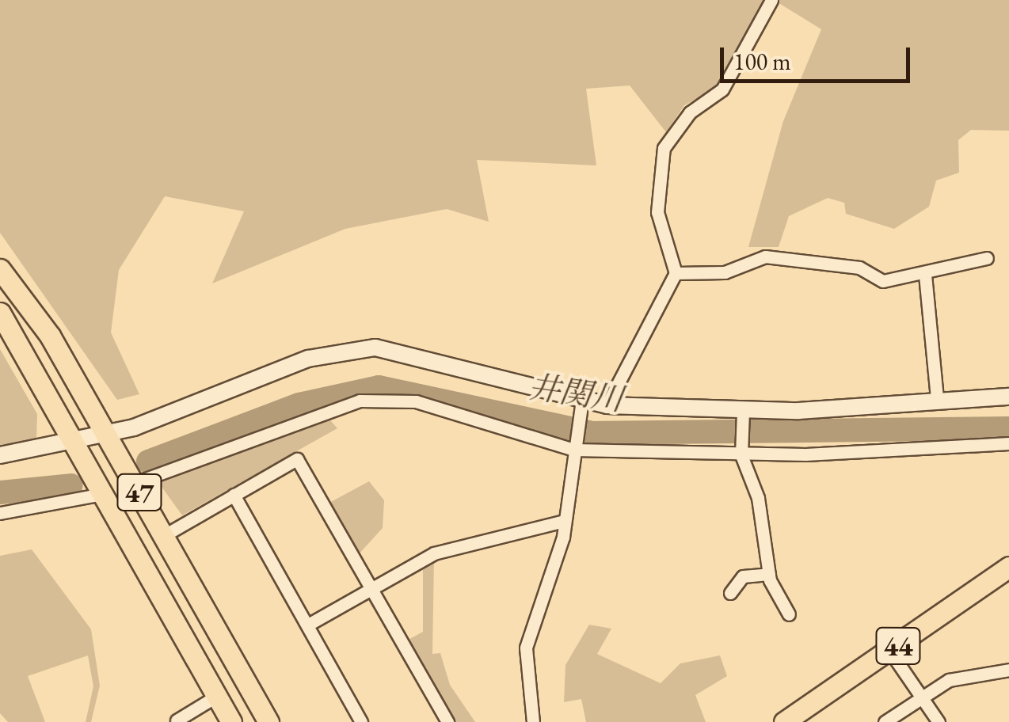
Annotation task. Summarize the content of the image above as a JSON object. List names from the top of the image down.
{
  "streets": {
    "main road": ["47", "44"]
  },
  "water": ["井関川"],
  "scale_bar": "100 m"
}
